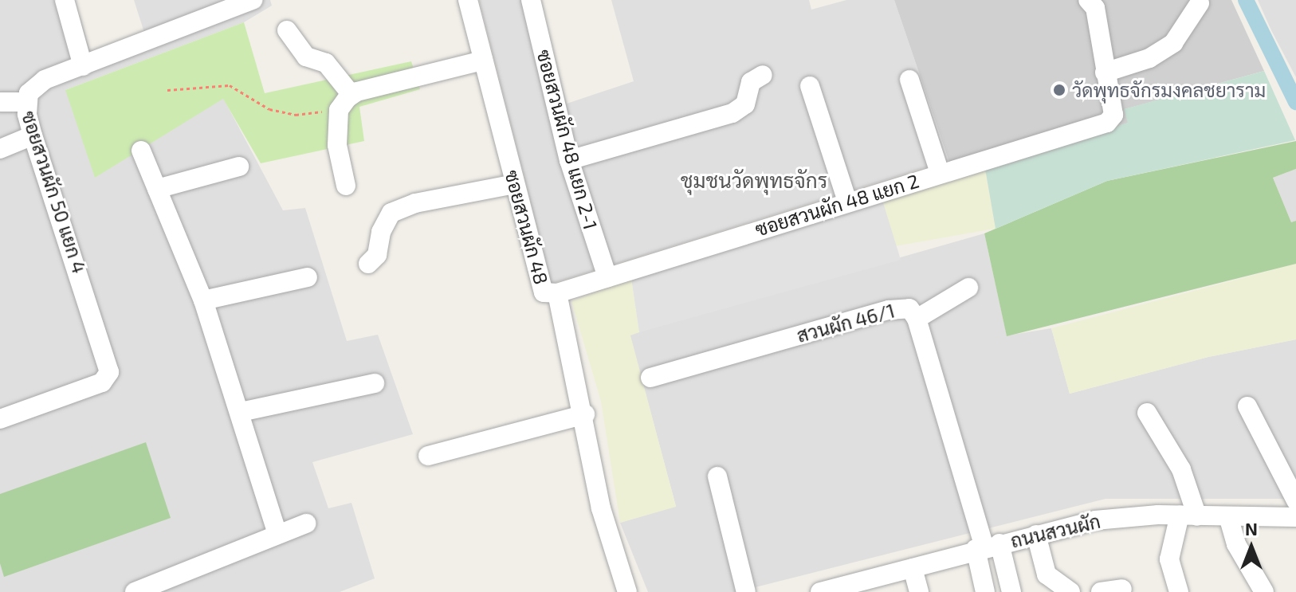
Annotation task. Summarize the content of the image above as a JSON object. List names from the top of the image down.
{
  "streets": {
    "street": [
      "ซอยสวนผัก 48 แยก 2-1",
      "ซอยสวนผัก 50 แยก 4",
      "ซอยสวนผัก 48 แยก 2",
      "ซอยสวนผัก 48",
      "สวนผัก 46/1",
      "ถนนสวนผัก"
    ]
  },
  "crossings": [
    ["ซอยสวนผัก 48 แยก 2-1", "ซอยสวนผัก 48 แยก 2"],
    ["ซอยสวนผัก 48 แยก 2", "ซอยสวนผัก 48"],
    ["สวนผัก 46/1", "ถนนสวนผัก"]
  ],
  "districts": ["ชุมชนวัดพุทธจักร"],
  "places": ["วัดพุทธจักรมงคลชยาราม"],
  "north": "top"
}
